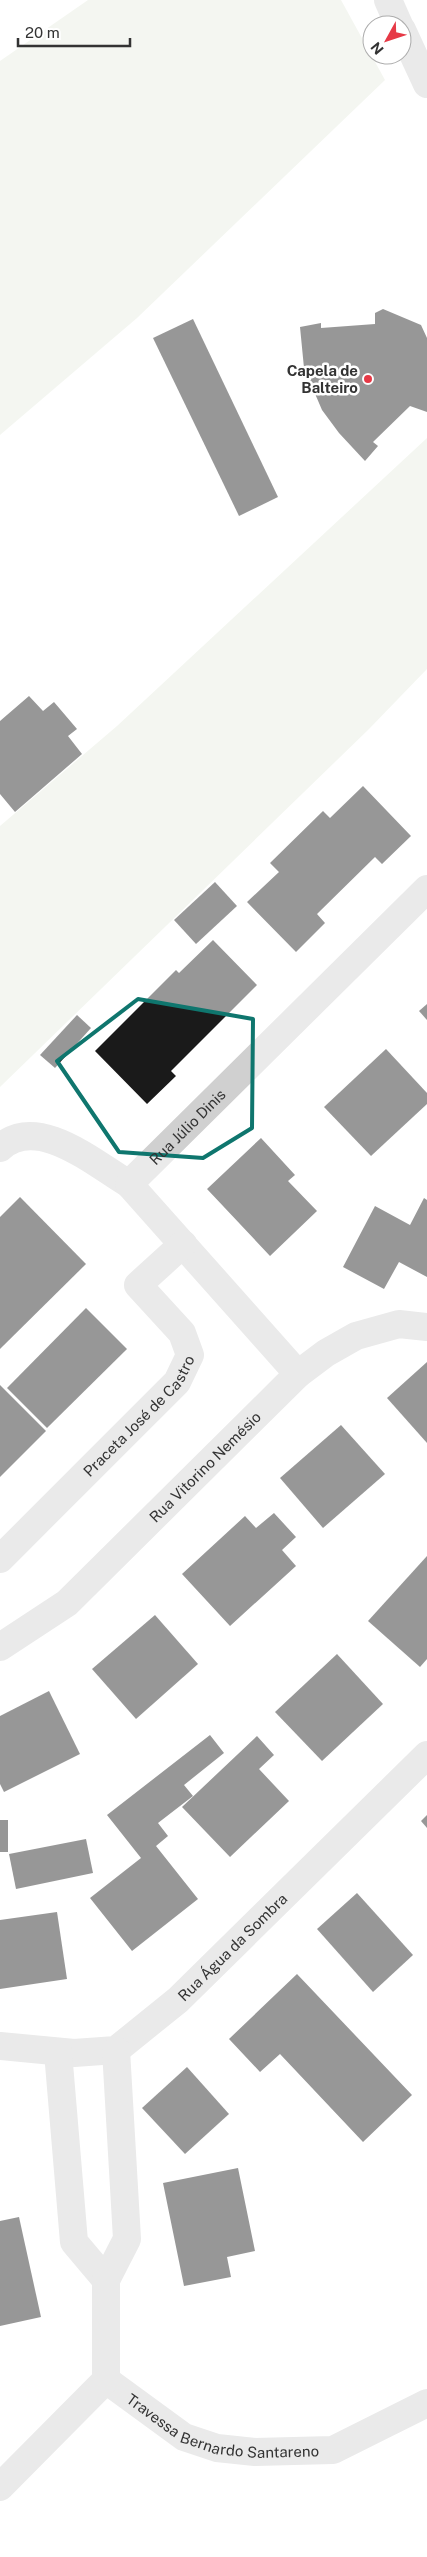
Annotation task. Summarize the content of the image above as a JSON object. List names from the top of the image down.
{
  "streets": {
    "street": [
      "Rua Júlio Dinis",
      "Praceta José de Castro",
      "Rua Vitorino Nemésio",
      "Rua Água da Sombra",
      "Travessa Bernardo Santareno"
    ]
  },
  "places": ["Capela de Balteiro"],
  "scale_bar": "20 m",
  "north": "bottom left"
}
